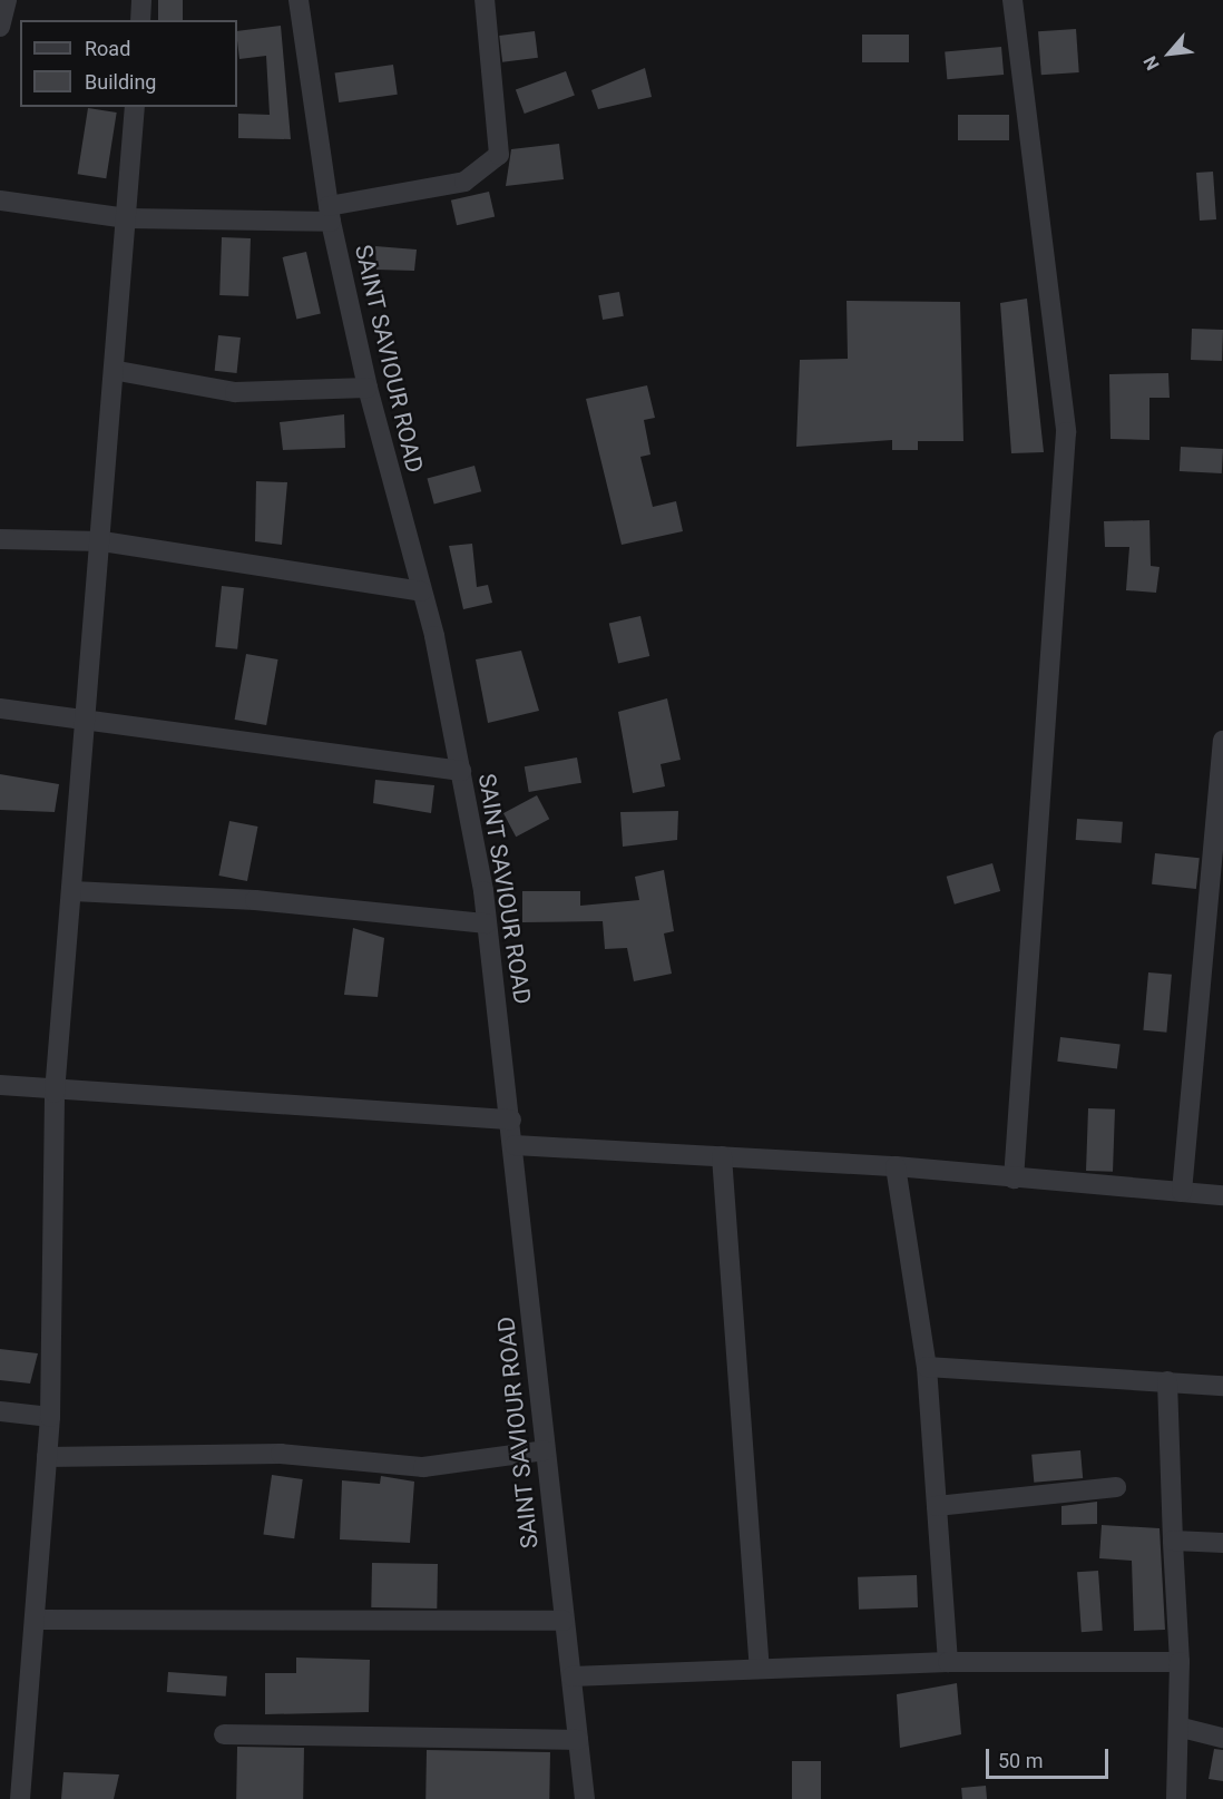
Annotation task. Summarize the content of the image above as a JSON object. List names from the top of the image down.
{
  "streets": {
    "street": ["SAINT SAVIOUR ROAD"]
  },
  "legend": ["Road", "Building"],
  "scale_bar": "50 m",
  "north": "bottom left"
}
